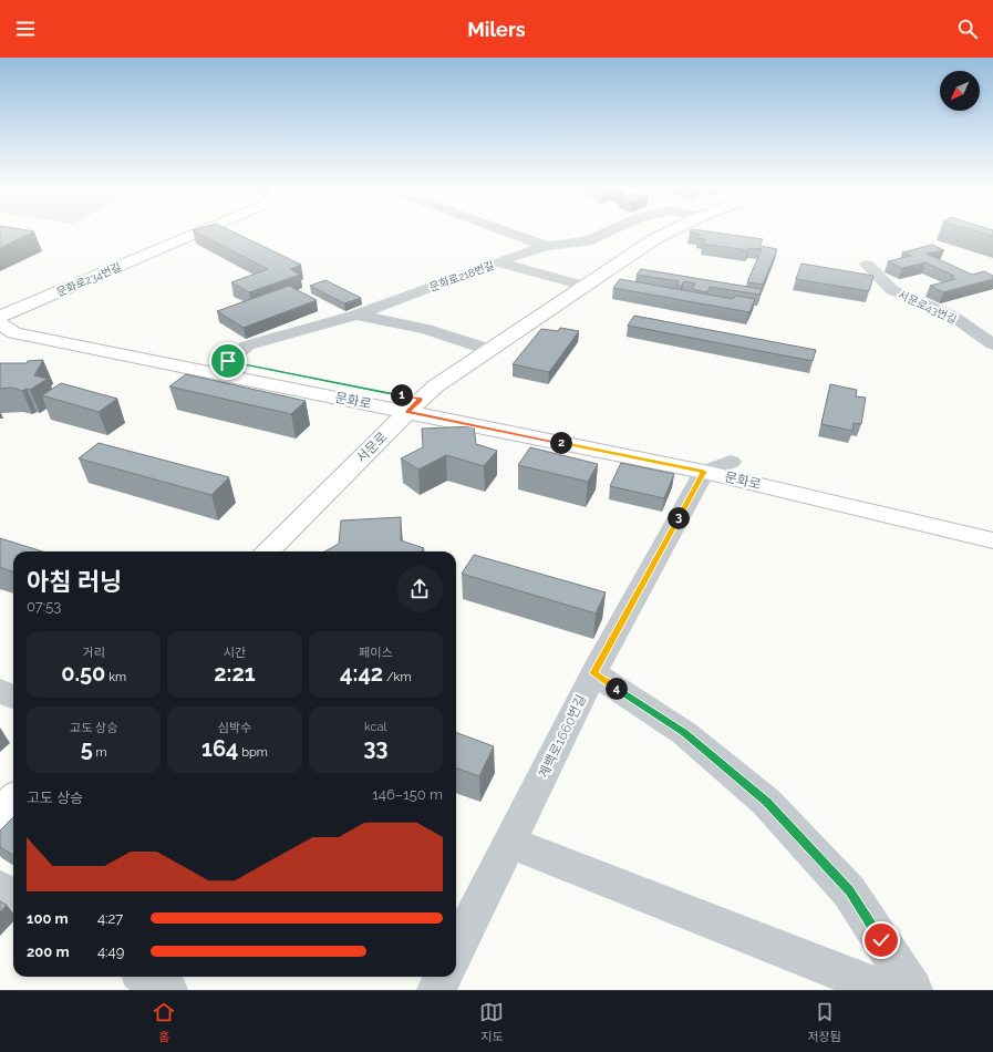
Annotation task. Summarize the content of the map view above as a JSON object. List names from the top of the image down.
{
  "streets": {
    "main road": ["문화로234번길", "문화로", "서문로"],
    "street": ["문화로218번길", "서문로43번길", "계백로1660번길"]
  },
  "crossings": [
    ["문화로218번길", "문화로"],
    ["문화로", "서문로"],
    ["문화로", "계백로1660번길"]
  ],
  "north": "bottom left",
  "page": {
    "header": "Milers",
    "pins": [
      "1",
      "2",
      "3",
      "4"
    ],
    "heading": ["아침 러닝", "07:53"],
    "stats": [
      ["거리", "0.50 km"],
      ["시간", "2:21"],
      ["페이스", "4:42 /km"],
      ["고도 상승", "5 m"],
      ["심박수", "164 bpm"],
      ["kcal", "33"]
    ],
    "chart": ["고도 상승", "146–150 m"],
    "list": [
      {
        "name": "100 m",
        "note": "4:27"
      },
      {
        "name": "200 m",
        "note": "4:49"
      }
    ],
    "tabs": ["홈", "지도", "저장됨"]
  }
}
